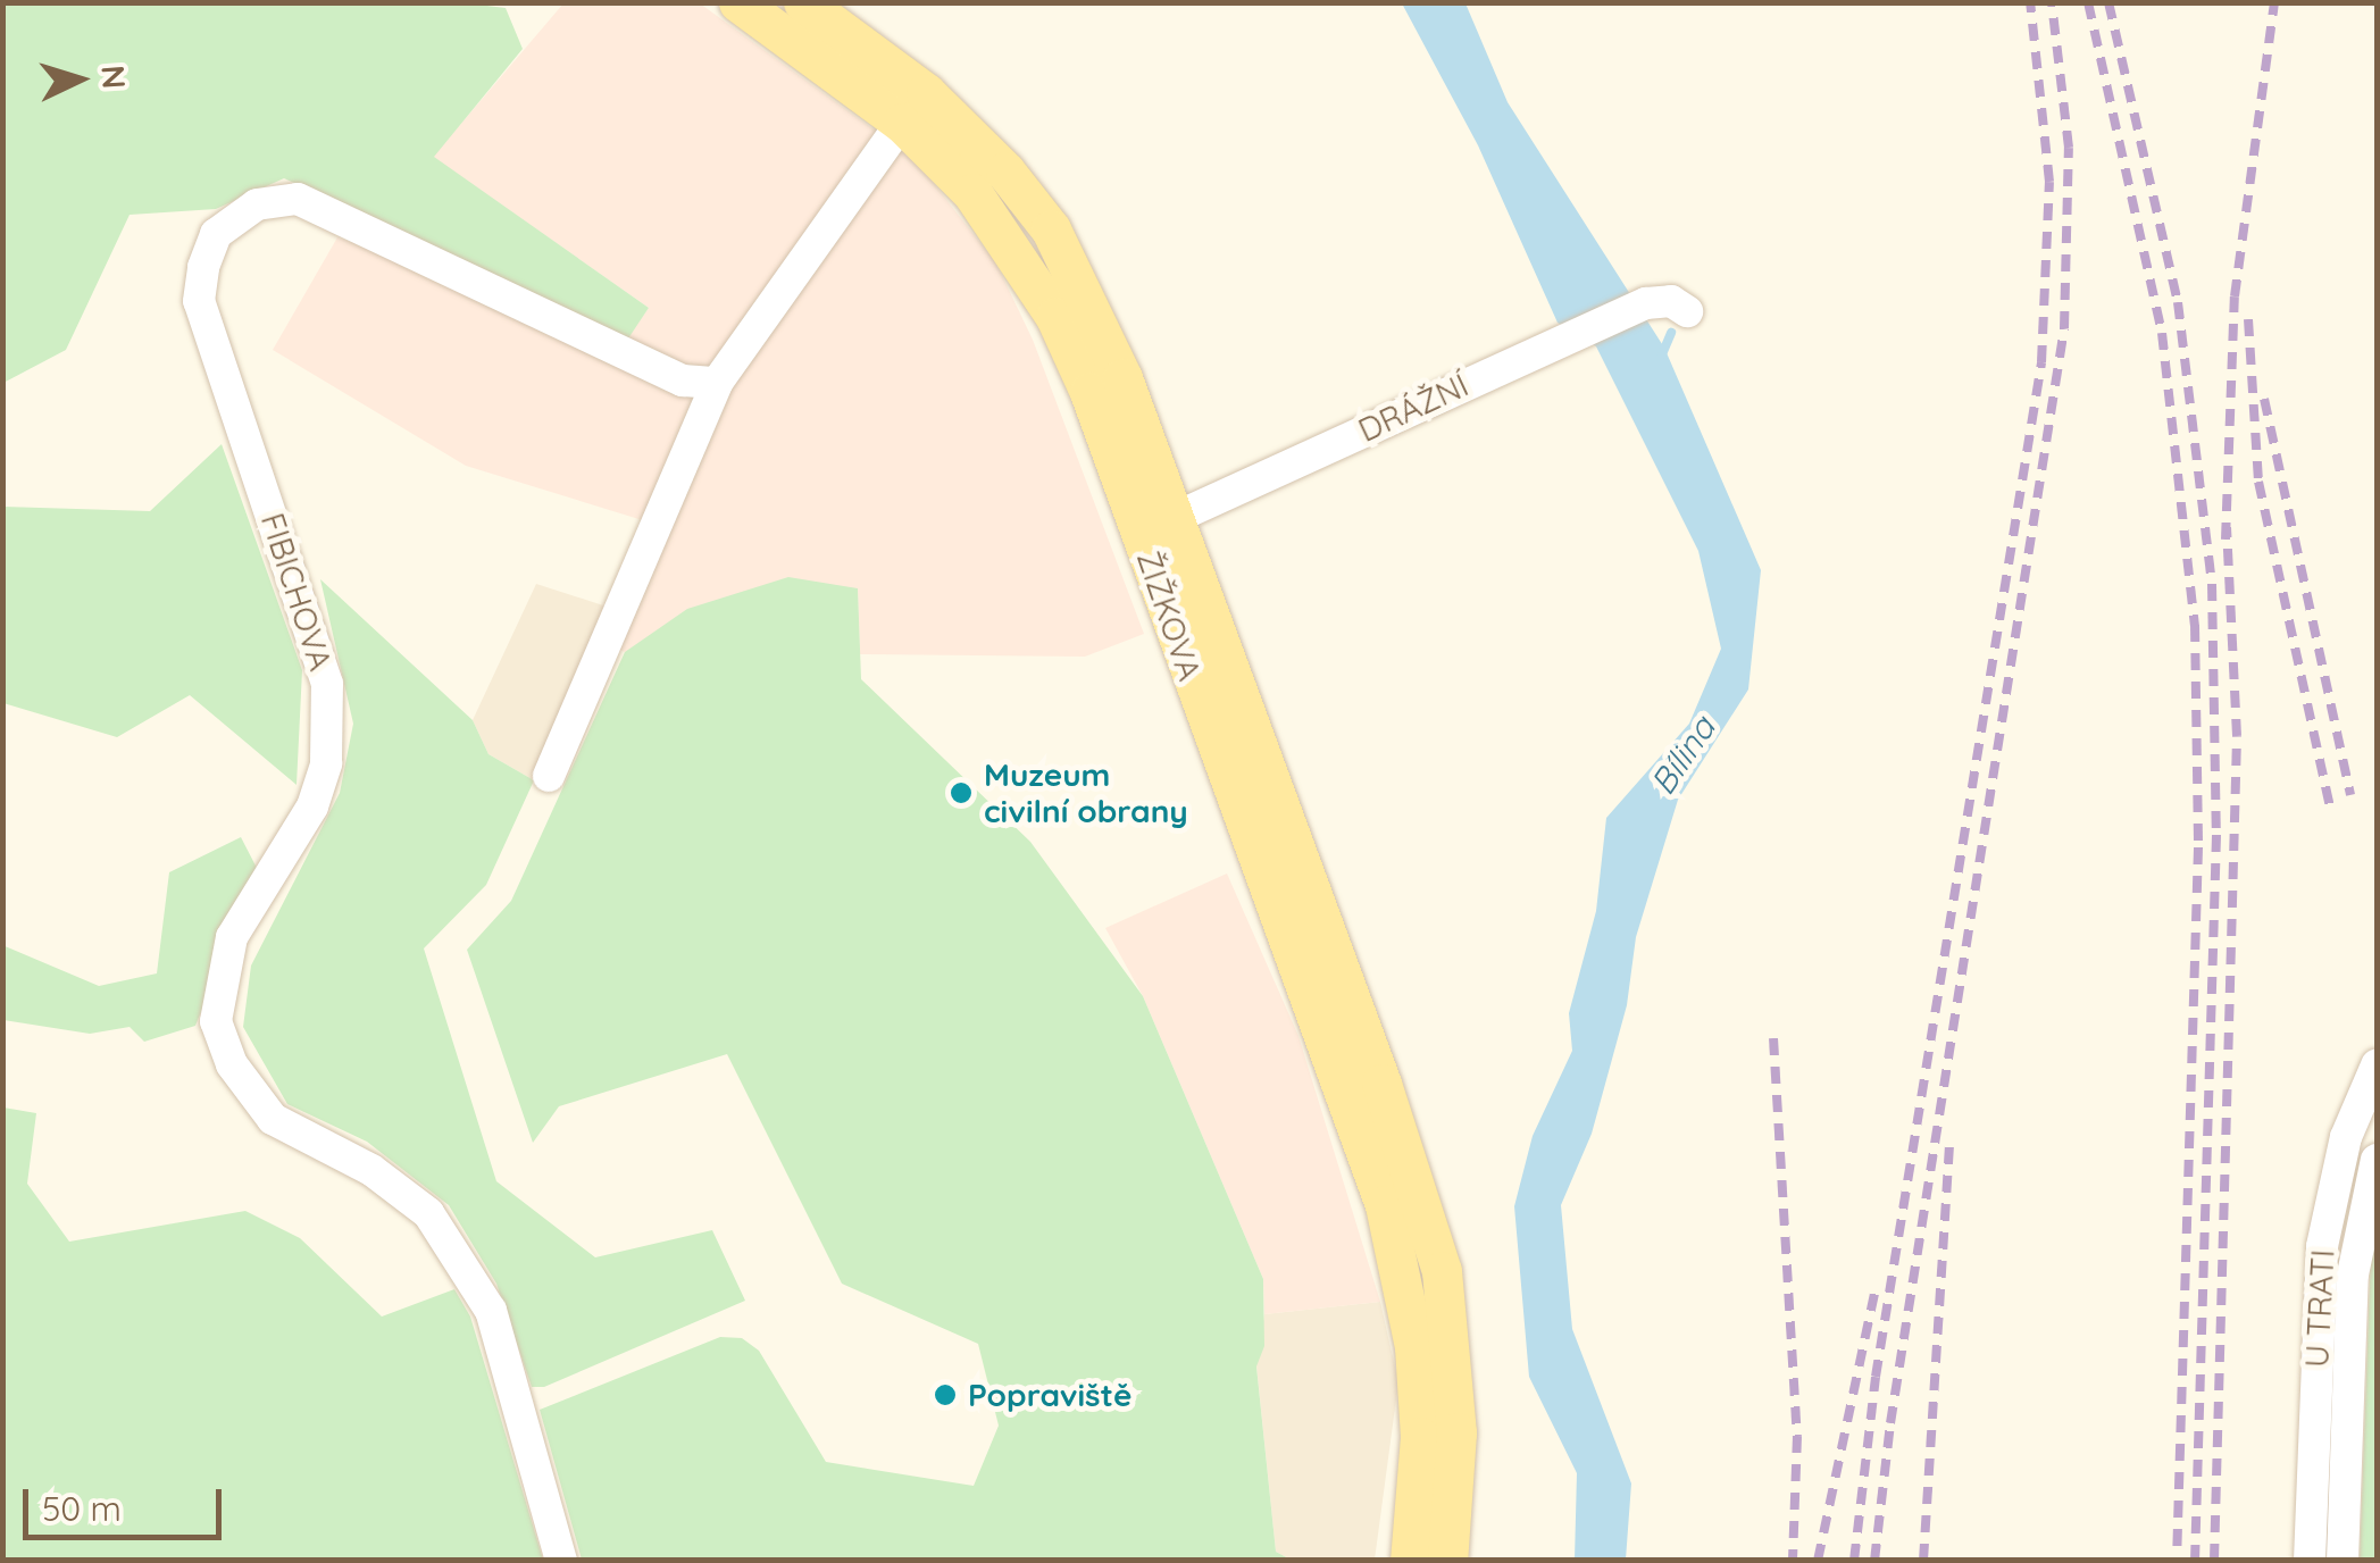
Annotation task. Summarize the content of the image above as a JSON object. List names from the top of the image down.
{
  "streets": {
    "main road": ["ŽIŽKOVA"],
    "street": ["DRÁŽNÍ", "FIBICHOVA", "U TRATI"]
  },
  "crossings": [
    ["DRÁŽNÍ", "ŽIŽKOVA"]
  ],
  "water": ["Bílina"],
  "places": ["Muzeum civilní obrany", "Popraviště"],
  "scale_bar": "50 m",
  "north": "right"
}
